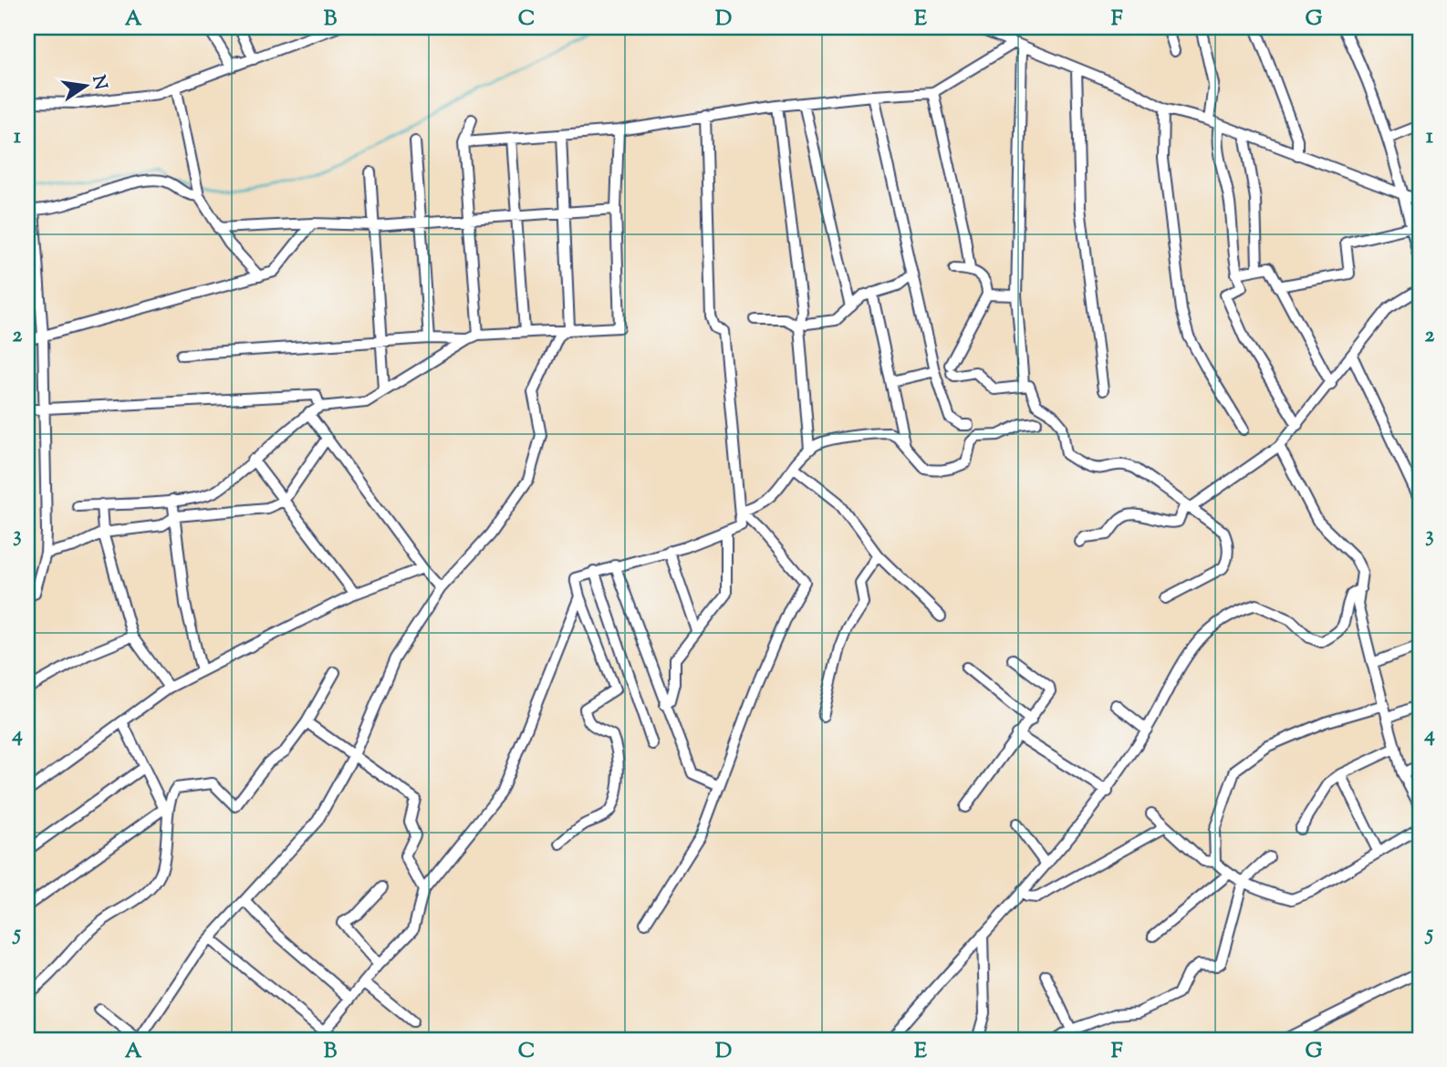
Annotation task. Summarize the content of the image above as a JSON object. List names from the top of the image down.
{
  "north": "right",
  "grid": {
    "columns": [
      "A",
      "B",
      "C",
      "D",
      "E",
      "F",
      "G"
    ],
    "rows": [
      "1",
      "2",
      "3",
      "4",
      "5"
    ]
  }
}
